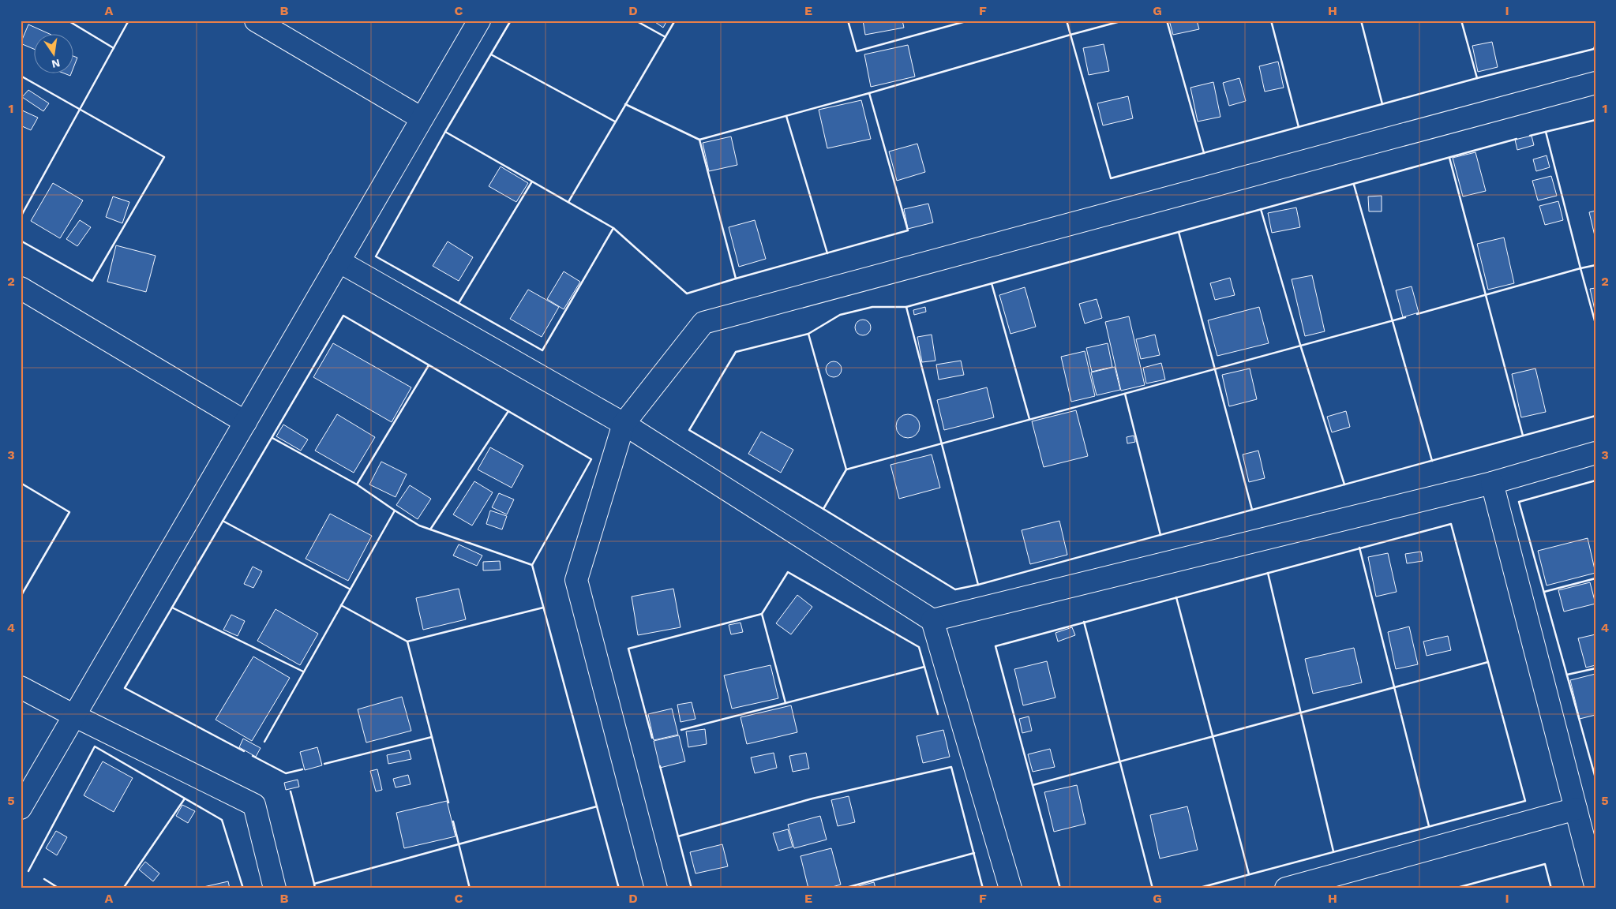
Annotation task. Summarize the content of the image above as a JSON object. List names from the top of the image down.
{
  "north": "bottom",
  "grid": {
    "columns": [
      "A",
      "B",
      "C",
      "D",
      "E",
      "F",
      "G",
      "H",
      "I"
    ],
    "rows": [
      "1",
      "2",
      "3",
      "4",
      "5"
    ]
  }
}
